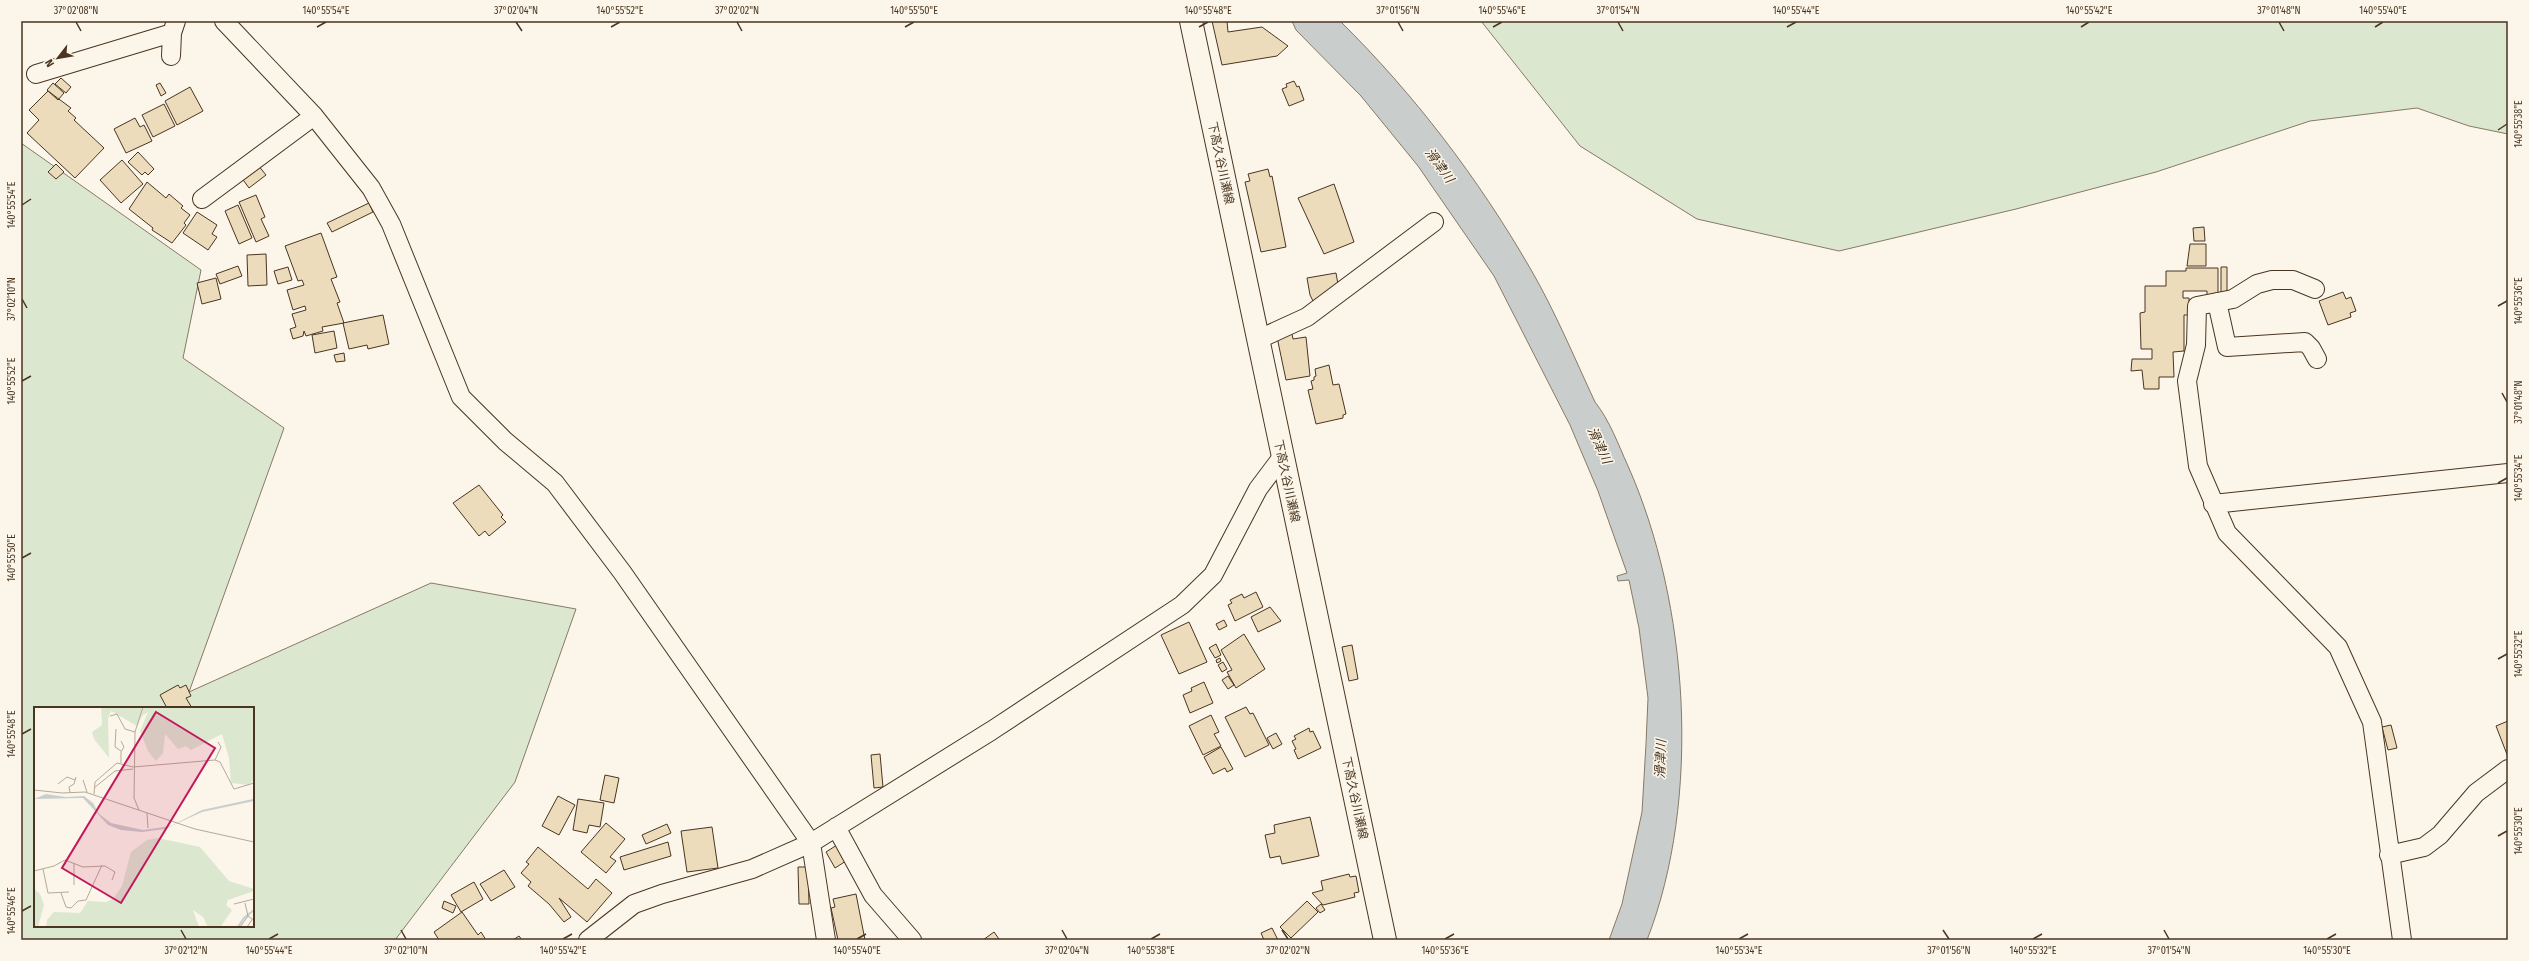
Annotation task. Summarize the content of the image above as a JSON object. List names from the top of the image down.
{
  "streets": {
    "main road": ["下高久谷川瀬線"]
  },
  "water": ["滑津川"],
  "north": "bottom left",
  "coordinates": [
    "37°02'08\"N",
    "140°55'54\"E",
    "37°02'04\"N",
    "140°55'52\"E",
    "37°02'02\"N",
    "140°55'50\"E",
    "140°55'48\"E",
    "37°01'56\"N",
    "140°55'46\"E",
    "37°01'54\"N",
    "140°55'44\"E",
    "140°55'42\"E",
    "37°01'48\"N",
    "140°55'40\"E",
    "140°55'38\"E",
    "37°02'10\"N",
    "140°55'36\"E",
    "140°55'34\"E",
    "140°55'32\"E",
    "140°55'30\"E",
    "37°02'12\"N"
  ]
}
